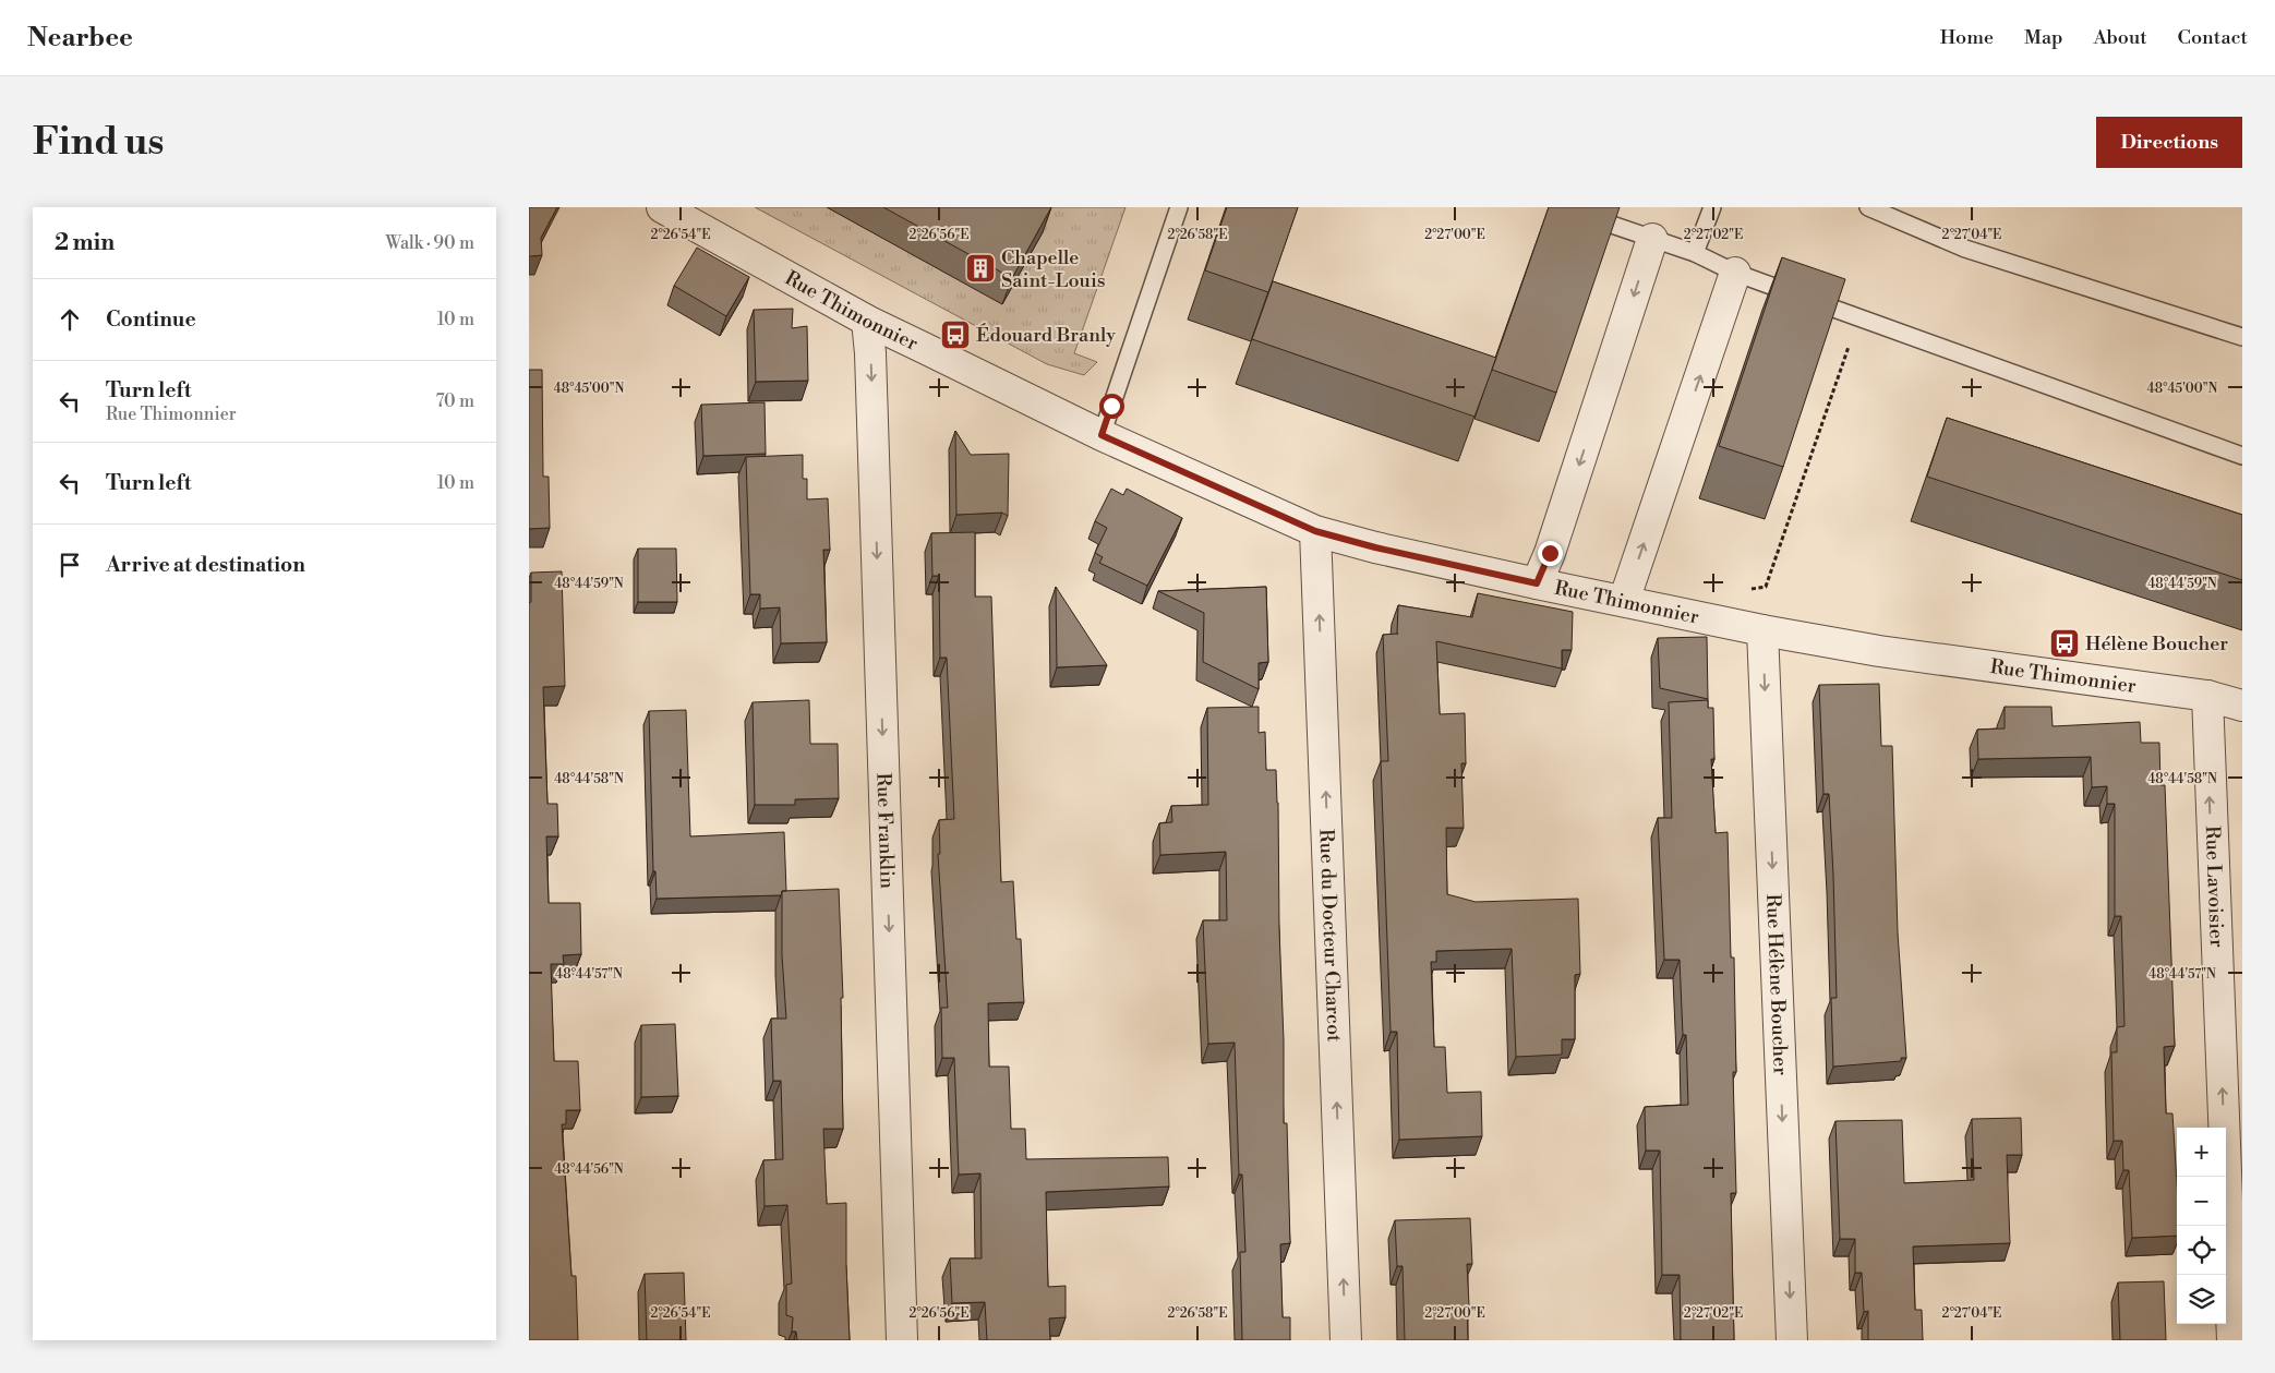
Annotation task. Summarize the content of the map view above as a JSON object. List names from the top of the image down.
{
  "streets": {
    "street": [
      "Rue Thimonnier",
      "Rue Franklin",
      "Rue Lavoisier",
      "Rue du Docteur Charcot",
      "Rue Hélène Boucher"
    ]
  },
  "crossings": [
    ["Rue Thimonnier", "Rue Franklin"],
    ["Rue Thimonnier", "Rue Lavoisier"],
    ["Rue Thimonnier", "Rue du Docteur Charcot"],
    ["Rue Thimonnier", "Rue Hélène Boucher"]
  ],
  "one_way": [
    "Rue Franklin",
    "Rue Lavoisier",
    "Rue du Docteur Charcot",
    "Rue Hélène Boucher"
  ],
  "places": {
    "building": ["Chapelle Saint-Louis"],
    "bus stop": ["Édouard Branly", "Hélène Boucher"]
  },
  "page": {
    "header": "Nearbee",
    "nav": [
      "Home",
      "Map",
      "About",
      "Contact"
    ],
    "buttons": "Directions",
    "title": "Find us",
    "heading": ["2 min", "Walk · 90 m"],
    "list": [
      ["Continue", "10 m"],
      ["Turn left", "Rue Thimonnier", "70 m"],
      ["Turn left", "10 m"],
      "Arrive at destination"
    ],
    "map_buttons": ["+", "−"]
  },
  "coordinates": [
    "2°26'54\"E",
    "2°26'56\"E",
    "2°26'58\"E",
    "2°27'00\"E",
    "2°27'02\"E",
    "2°27'04\"E",
    "48°45'00\"N",
    "48°44'59\"N",
    "48°44'58\"N",
    "48°44'57\"N",
    "48°44'56\"N"
  ]
}
